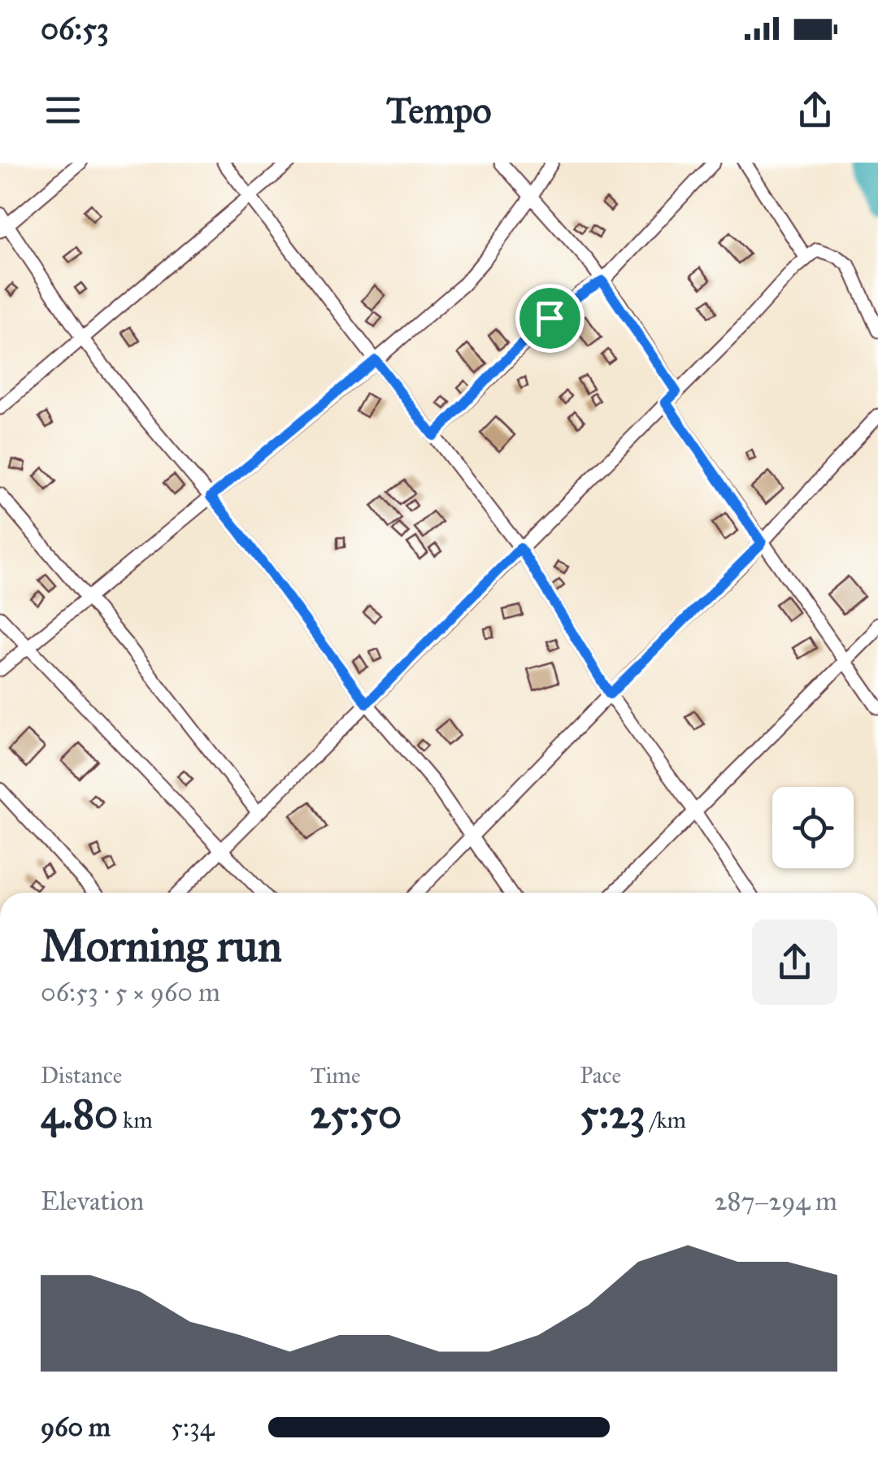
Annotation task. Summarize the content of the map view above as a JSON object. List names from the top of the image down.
{
  "page": {
    "status": "06:53",
    "header": "Tempo",
    "heading": ["Morning run", "06:53 · 5 × 960 m"],
    "stats": [
      ["Distance", "4.80 km"],
      ["Time", "25:50"],
      ["Pace", "5:23 /km"]
    ],
    "chart": ["Elevation", "287–294 m"],
    "list": [
      {
        "name": "960 m",
        "note": "5:34"
      }
    ]
  }
}
